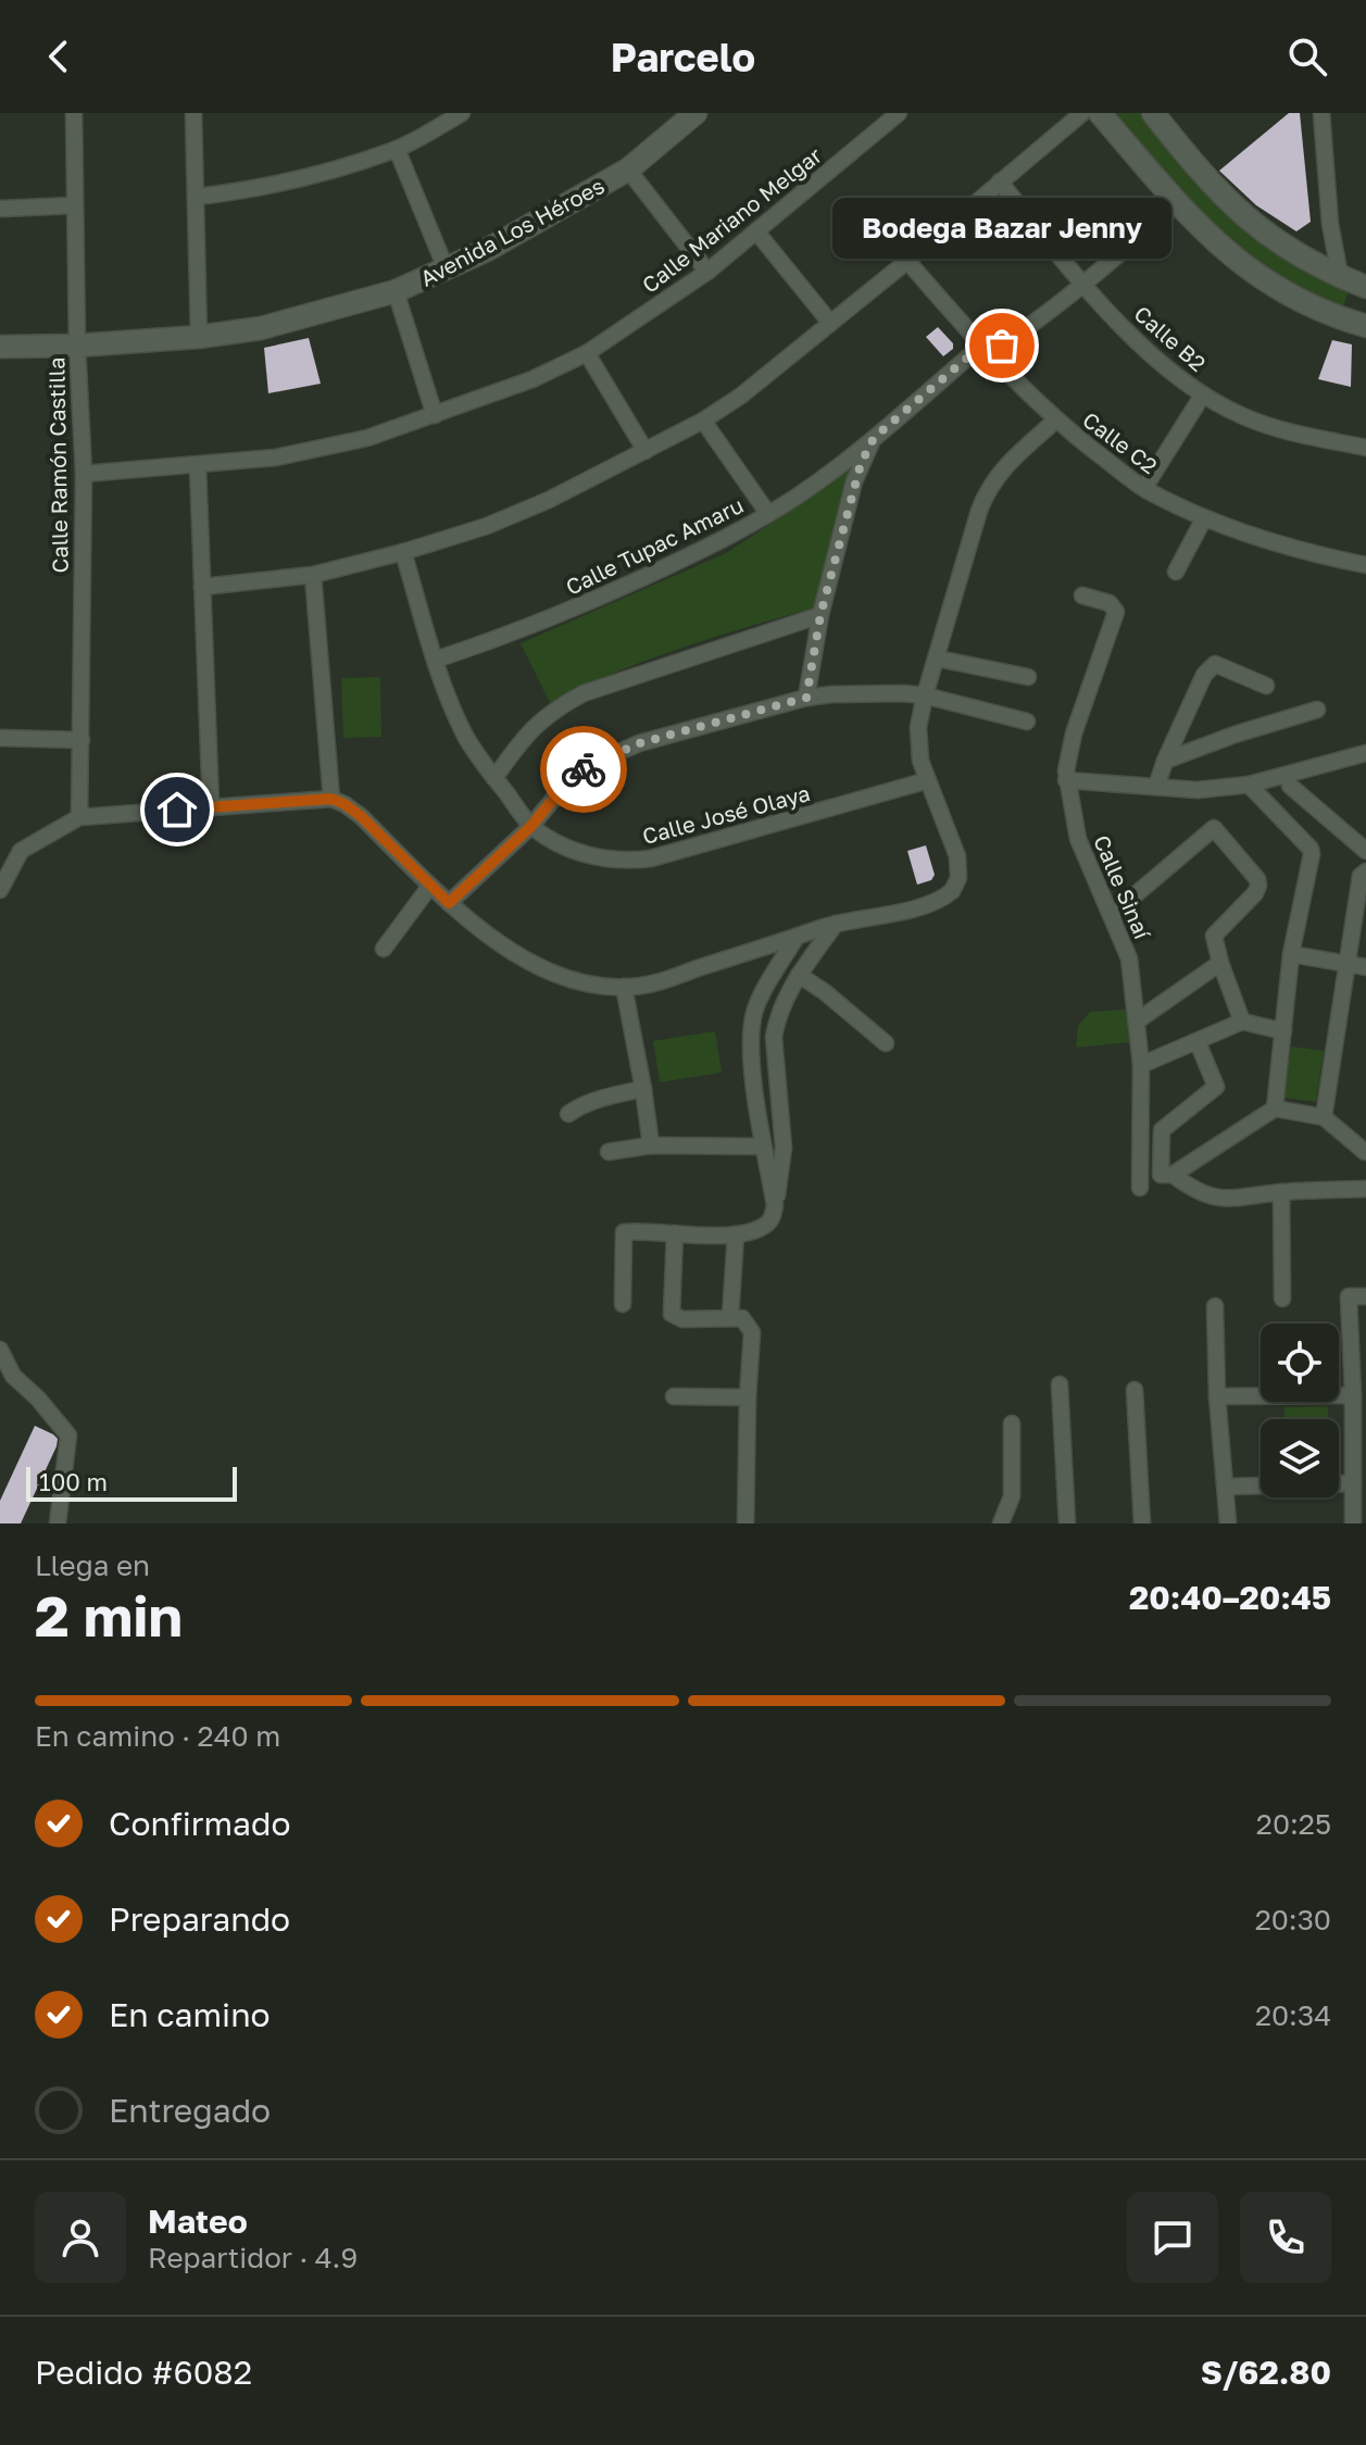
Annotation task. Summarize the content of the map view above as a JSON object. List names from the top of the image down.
{
  "streets": {
    "street": [
      "Calle Mariano Melgar",
      "Avenida Los Héroes",
      "Calle B2",
      "Calle C2",
      "Calle Ramón Castilla",
      "Calle Tupac Amaru",
      "Calle José Olaya",
      "Calle Sinaí"
    ]
  },
  "crossings": [
    ["Calle Mariano Melgar", "Calle Ramón Castilla"],
    ["Avenida Los Héroes", "Calle Ramón Castilla"],
    ["Calle B2", "Calle Tupac Amaru"],
    ["Calle C2", "Calle Tupac Amaru"],
    ["Calle Tupac Amaru", "Calle José Olaya"]
  ],
  "places": ["Bodega Bazar Jenny"],
  "scale_bar": "100 m",
  "page": {
    "header": "Parcelo",
    "bubble": "Bodega Bazar Jenny",
    "scale": "100 m",
    "heading": ["2 min", "Llega en", "20:40–20:45"],
    "panel": [
      "Mateo",
      "Repartidor · 4.9",
      "Pedido #6082",
      "S/62.80"
    ],
    "bar": "En camino · 240 m",
    "list": [
      ["Confirmado", "20:25"],
      ["Preparando", "20:30"],
      ["En camino", "20:34"],
      "Entregado"
    ]
  }
}
